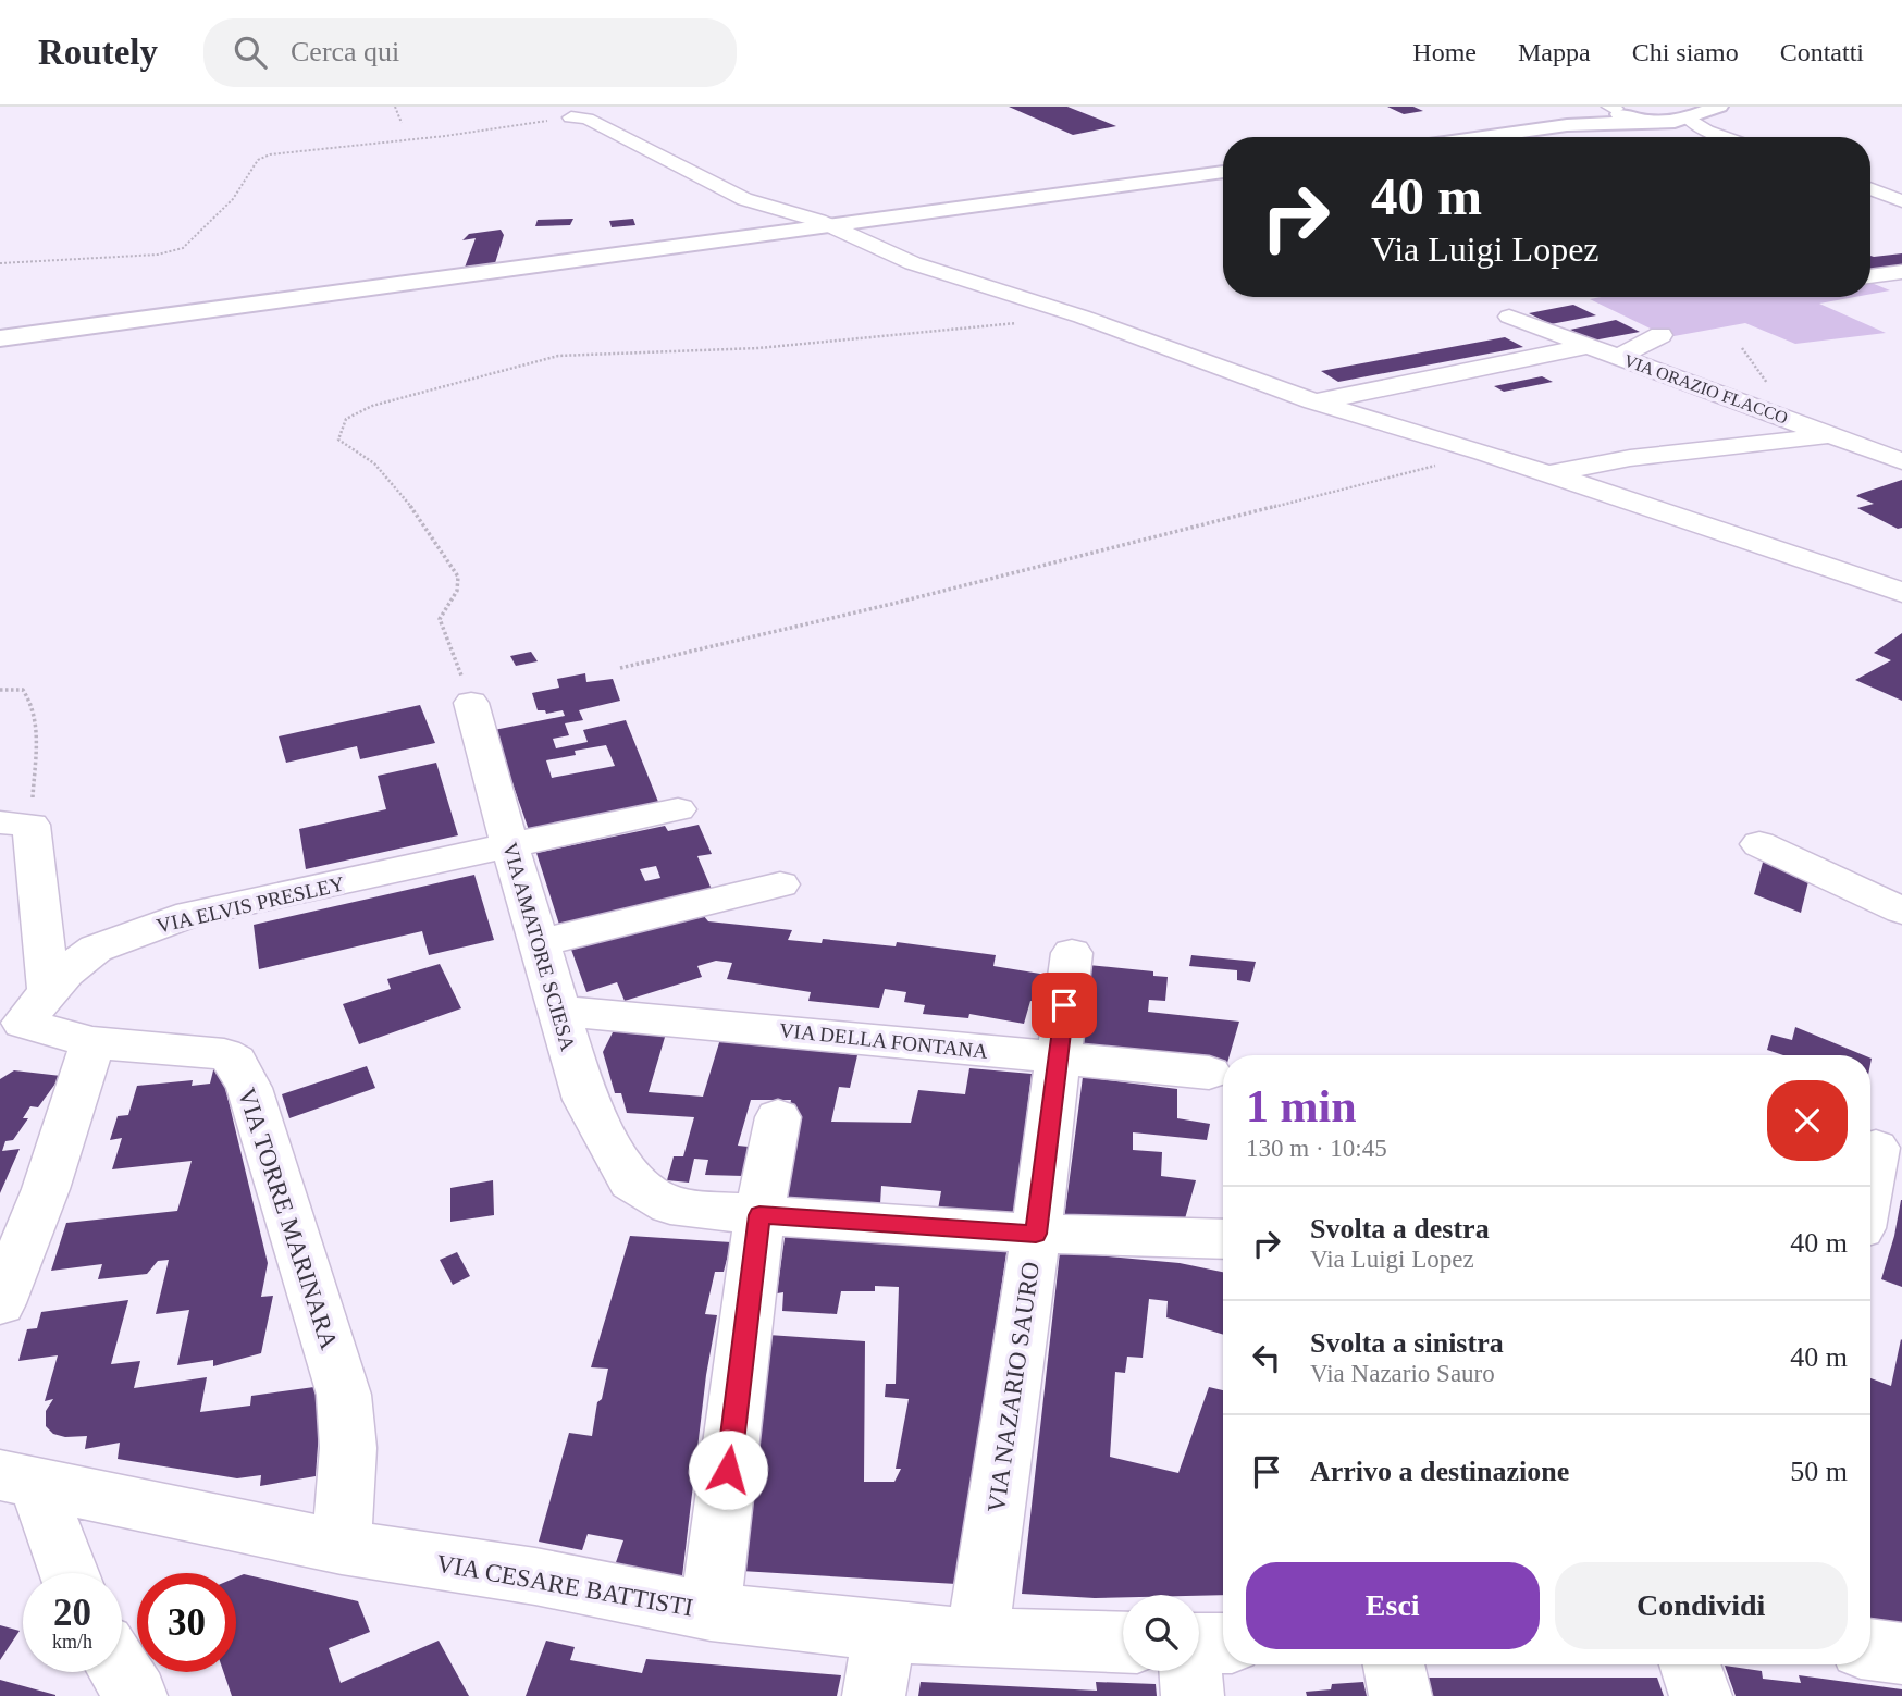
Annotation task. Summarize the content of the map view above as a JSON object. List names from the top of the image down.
{
  "streets": {
    "street": [
      "VIA ORAZIO FLACCO",
      "VIA ELVIS PRESLEY",
      "VIA AMATORE SCIESA",
      "VIA DELLA FONTANA",
      "VIA TORRE MARINARA",
      "VIA NAZARIO SAURO",
      "VIA CESARE BATTISTI"
    ]
  },
  "crossings": [
    ["VIA ELVIS PRESLEY", "VIA AMATORE SCIESA"],
    ["VIA ELVIS PRESLEY", "VIA TORRE MARINARA"],
    ["VIA AMATORE SCIESA", "VIA DELLA FONTANA"],
    ["VIA DELLA FONTANA", "VIA NAZARIO SAURO"],
    ["VIA TORRE MARINARA", "VIA CESARE BATTISTI"],
    ["VIA NAZARIO SAURO", "VIA CESARE BATTISTI"]
  ],
  "page": {
    "header": "Routely",
    "search": "Cerca qui",
    "nav": [
      "Home",
      "Mappa",
      "Chi siamo",
      "Contatti"
    ],
    "turn": ["40 m", "Via Luigi Lopez"],
    "heading": ["1 min", "130 m · 10:45"],
    "list": [
      {
        "name": "Svolta a destra",
        "note": "Via Luigi Lopez",
        "value": "40 m"
      },
      {
        "name": "Svolta a sinistra",
        "note": "Via Nazario Sauro",
        "value": "40 m"
      },
      {
        "name": "Arrivo a destinazione",
        "value": "50 m"
      }
    ],
    "buttons": ["Esci", "Condividi"],
    "speed": "20 km/h",
    "limit": "30"
  }
}
